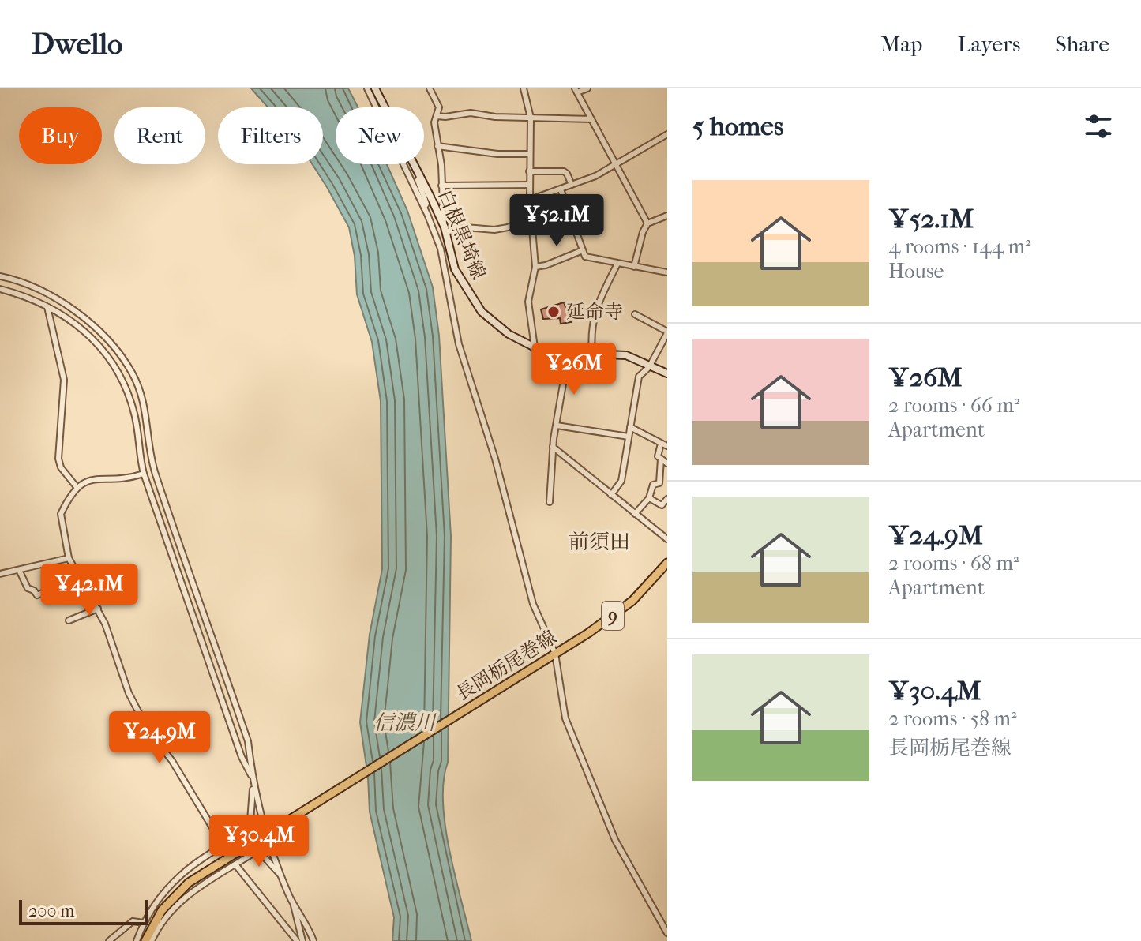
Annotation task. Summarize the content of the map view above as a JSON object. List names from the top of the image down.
{
  "streets": {
    "main road": ["白根黒埼線", "9", "長岡栃尾巻線"]
  },
  "districts": ["前須田"],
  "water": ["信濃川"],
  "places": ["延命寺"],
  "scale_bar": "200 m",
  "page": {
    "header": "Dwello",
    "nav": ["Map", "Layers", "Share"],
    "heading": "5 homes",
    "chip": [
      "Buy",
      "Rent",
      "Filters",
      "New"
    ],
    "list": [
      {
        "name": "¥52.1M",
        "note": "4 rooms · 144 m² · House"
      },
      {
        "name": "¥26M",
        "note": "2 rooms · 66 m² · Apartment"
      },
      {
        "name": "¥24.9M",
        "note": "2 rooms · 68 m² · Apartment"
      },
      {
        "name": "¥30.4M",
        "note": "2 rooms · 58 m² · 長岡栃尾巻線"
      }
    ],
    "price": [
      "¥52.1M",
      "¥26M",
      "¥42.1M",
      "¥24.9M",
      "¥30.4M"
    ],
    "scale": "200 m"
  }
}
